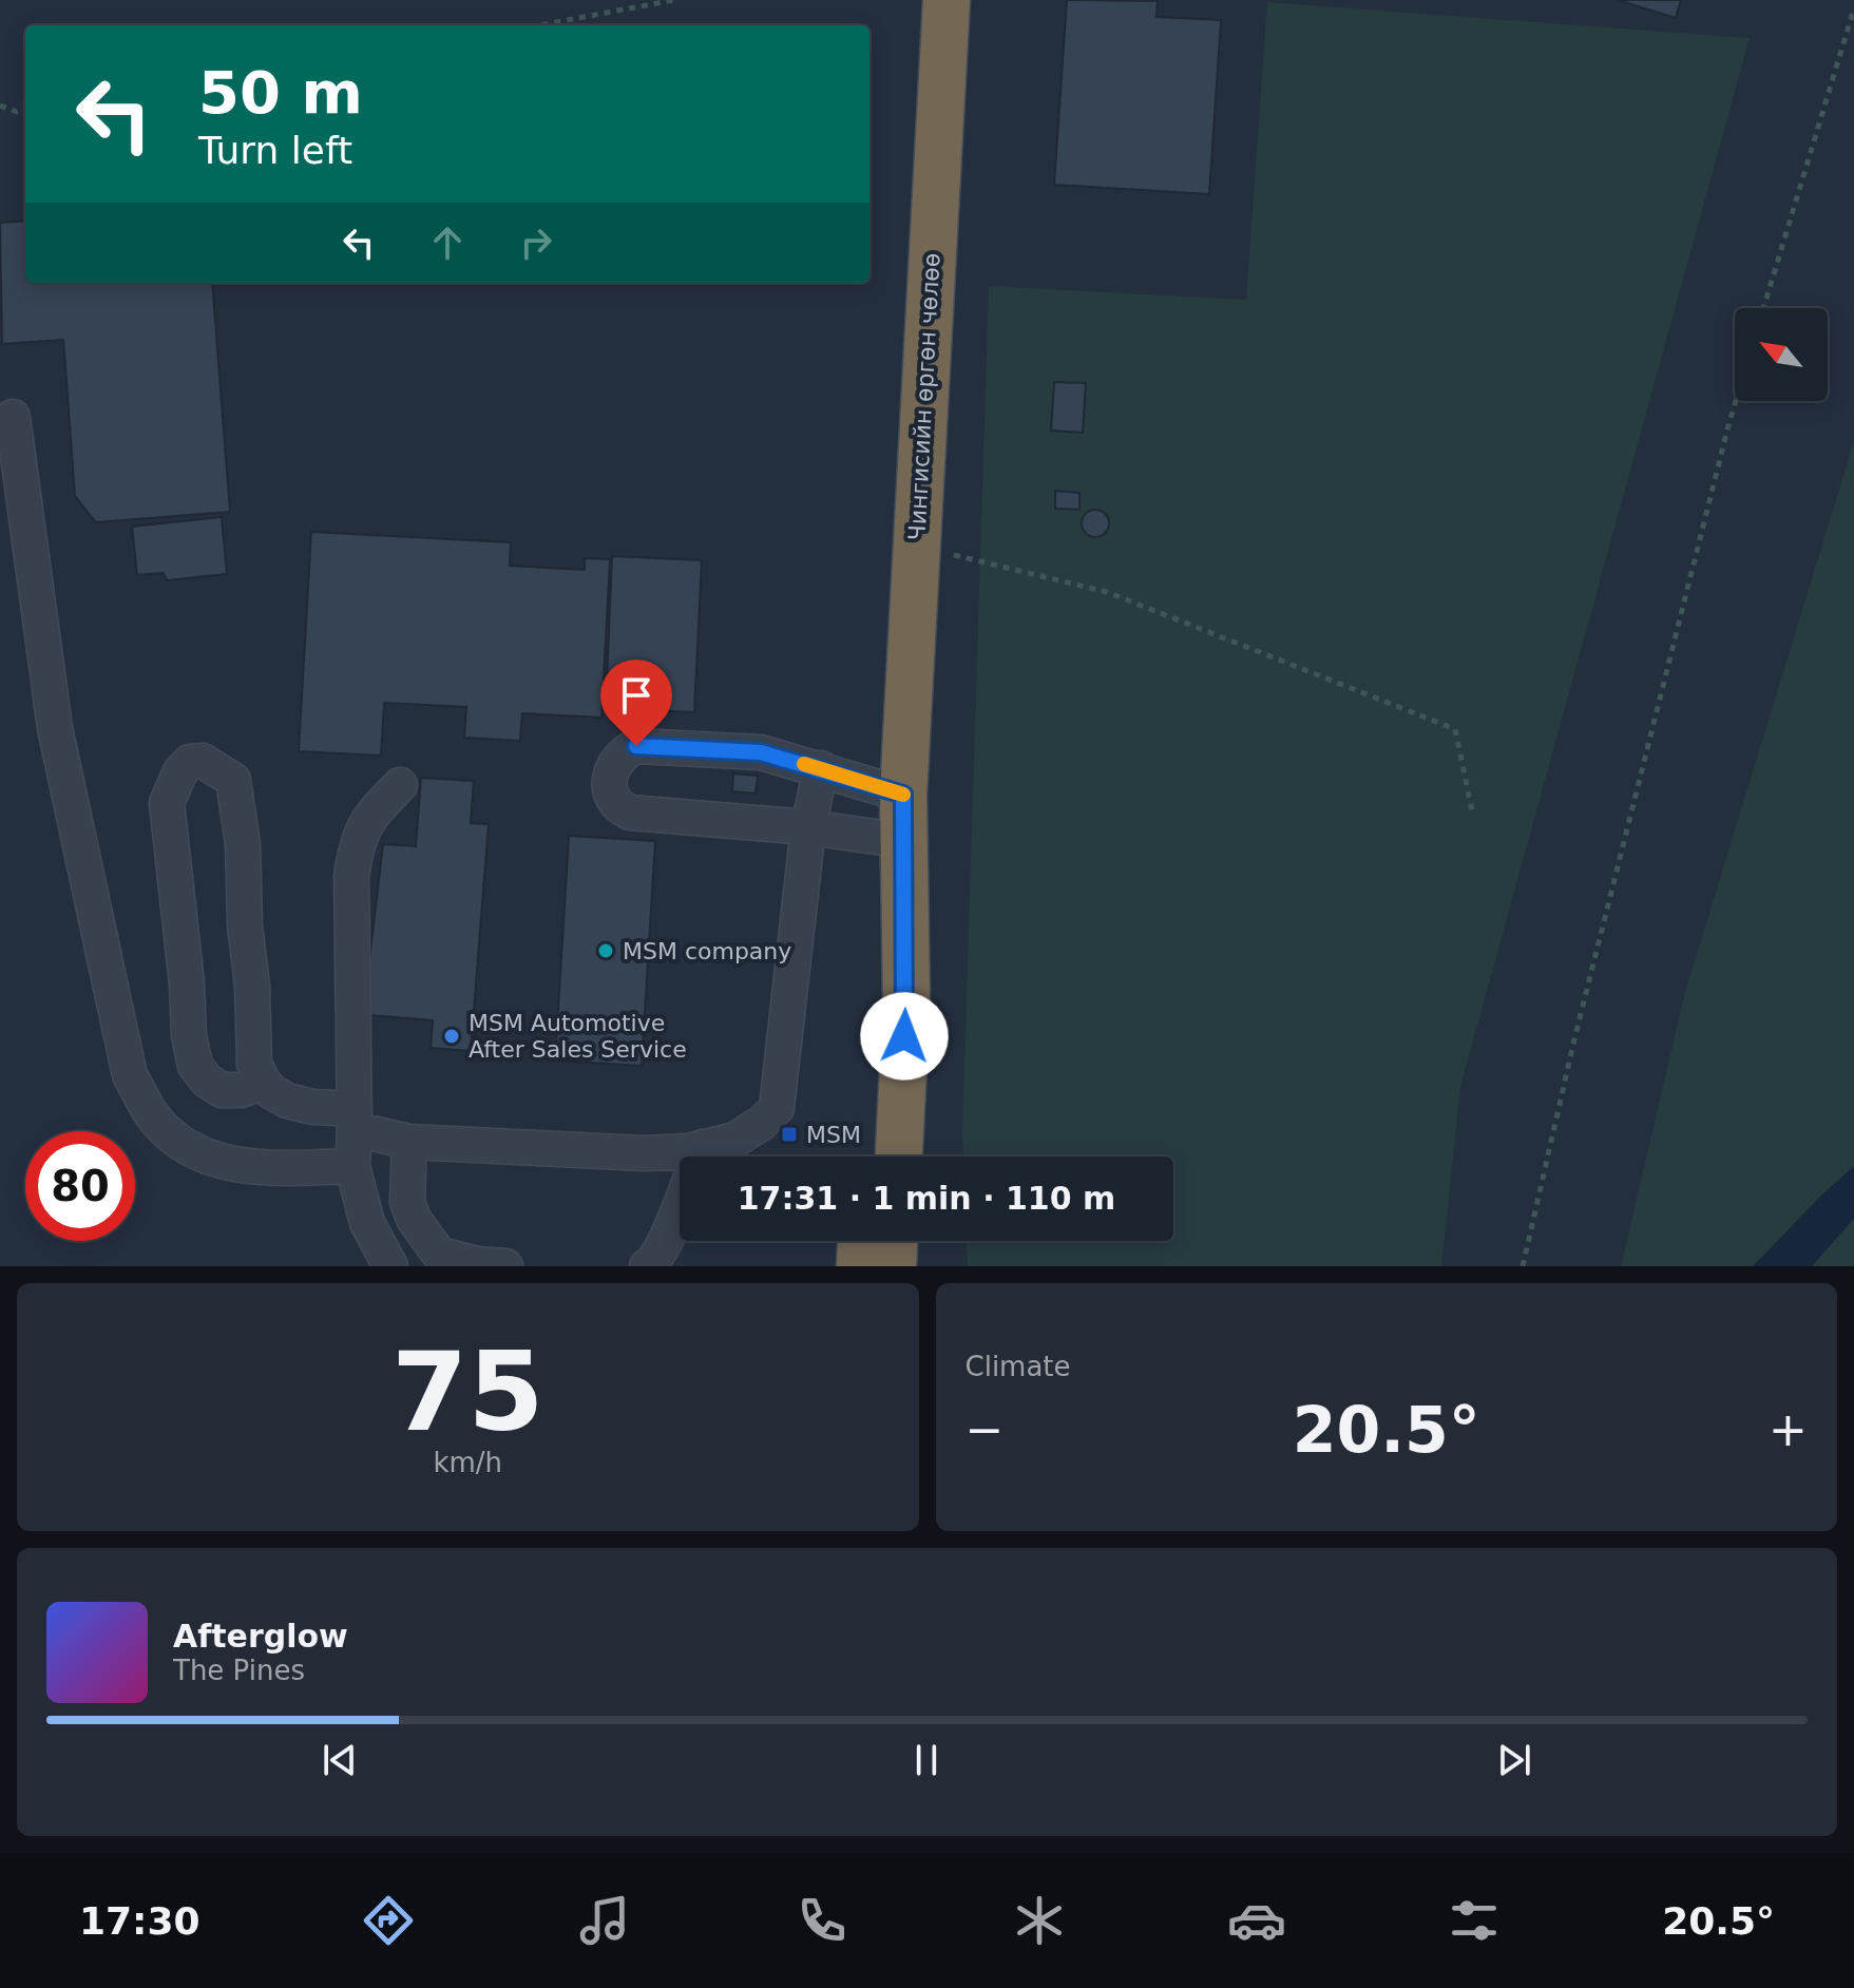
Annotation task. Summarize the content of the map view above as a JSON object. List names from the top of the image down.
{
  "streets": {
    "highway": ["Чингисийн өргөн чөлөө"]
  },
  "places": {
    "other": ["MSM company", "MSM Automotive After Sales Service"],
    "transit": ["MSM"]
  },
  "north": "top left",
  "page": {
    "turn": ["50 m", "Turn left"],
    "limit": "80",
    "trip": "17:31 · 1 min · 110 m",
    "tile": [
      ["75", "km/h"],
      "Climate"
    ],
    "heat": ["−", "20.5°", "+"],
    "song": ["Afterglow", "The Pines"],
    "tabs": ["17:30", "20.5°"]
  }
}
